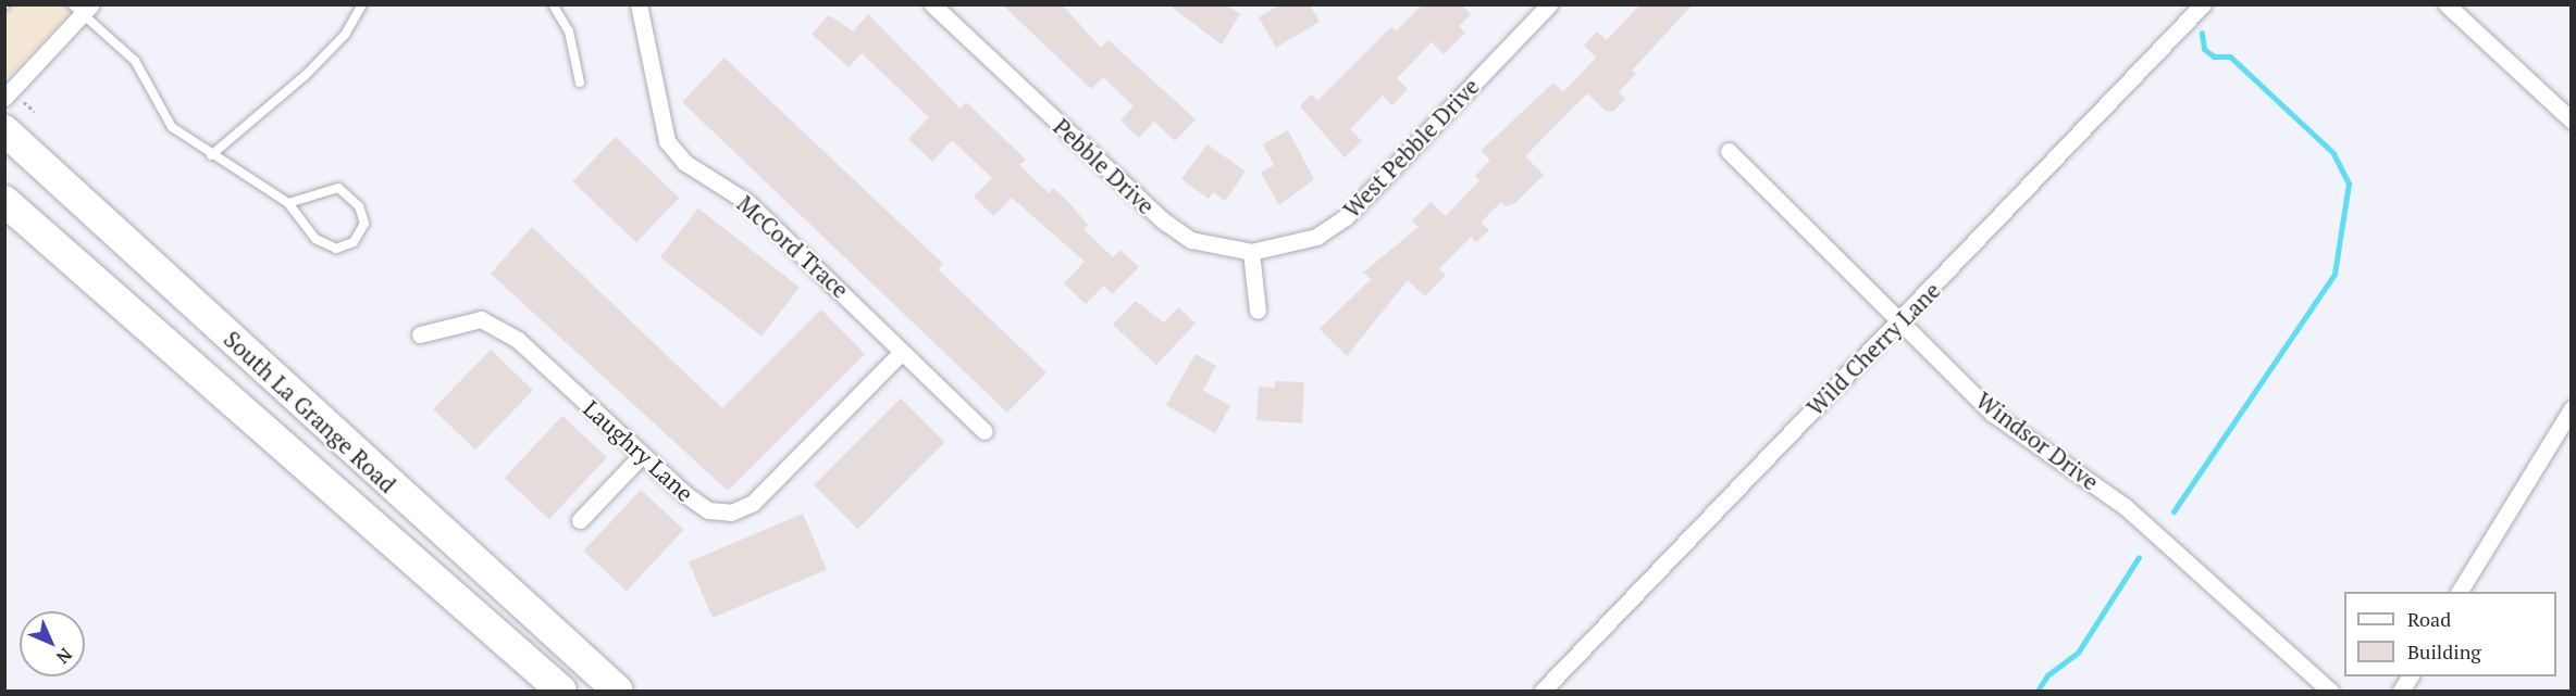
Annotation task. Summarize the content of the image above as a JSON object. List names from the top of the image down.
{
  "streets": {
    "highway": ["South La Grange Road"],
    "street": [
      "West Pebble Drive",
      "Pebble Drive",
      "McCord Trace",
      "Wild Cherry Lane",
      "Windsor Drive",
      "Laughry Lane"
    ]
  },
  "crossings": [
    ["West Pebble Drive", "Pebble Drive"],
    ["McCord Trace", "Laughry Lane"],
    ["Wild Cherry Lane", "Windsor Drive"]
  ],
  "legend": ["Road", "Building"],
  "north": "bottom right"
}
